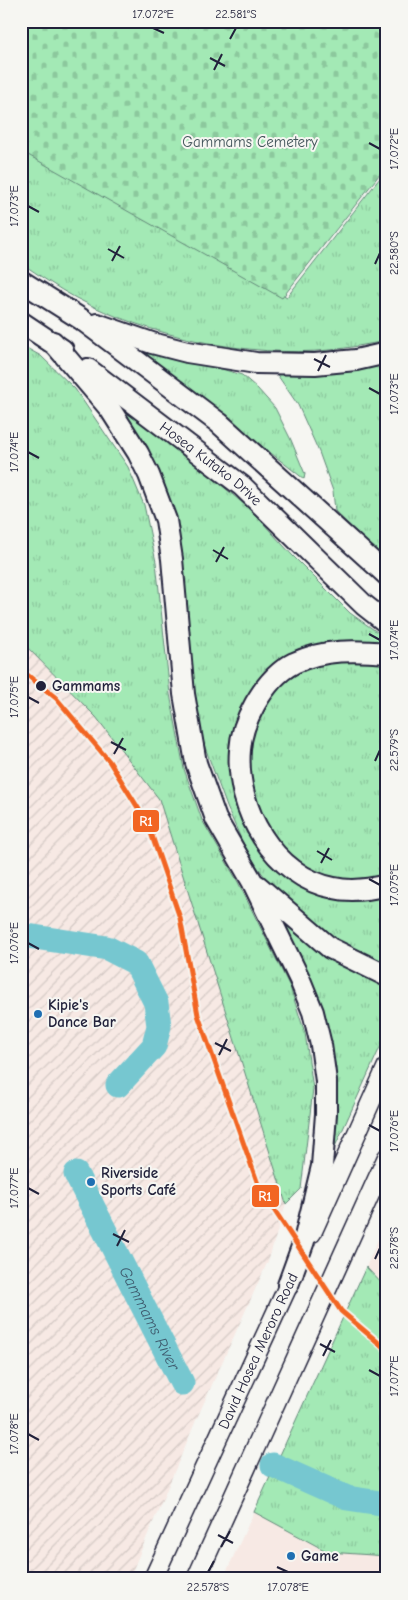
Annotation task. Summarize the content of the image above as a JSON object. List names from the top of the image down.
{
  "streets": {
    "main road": ["Hosea Kutako Drive", "David Hosea Meroro Road"]
  },
  "water": ["Gammams River"],
  "parks": ["Gammams Cemetery"],
  "places": [
    "Gammams",
    "Kipie's Dance Bar",
    "Riverside Sports Café",
    "Game"
  ],
  "lines": ["transit line R1"],
  "coordinates": [
    "17.072°E",
    "22.581°S",
    "17.073°E",
    "22.580°S",
    "17.074°E",
    "17.075°E",
    "22.579°S",
    "17.076°E",
    "17.077°E",
    "22.578°S",
    "17.078°E"
  ]
}
